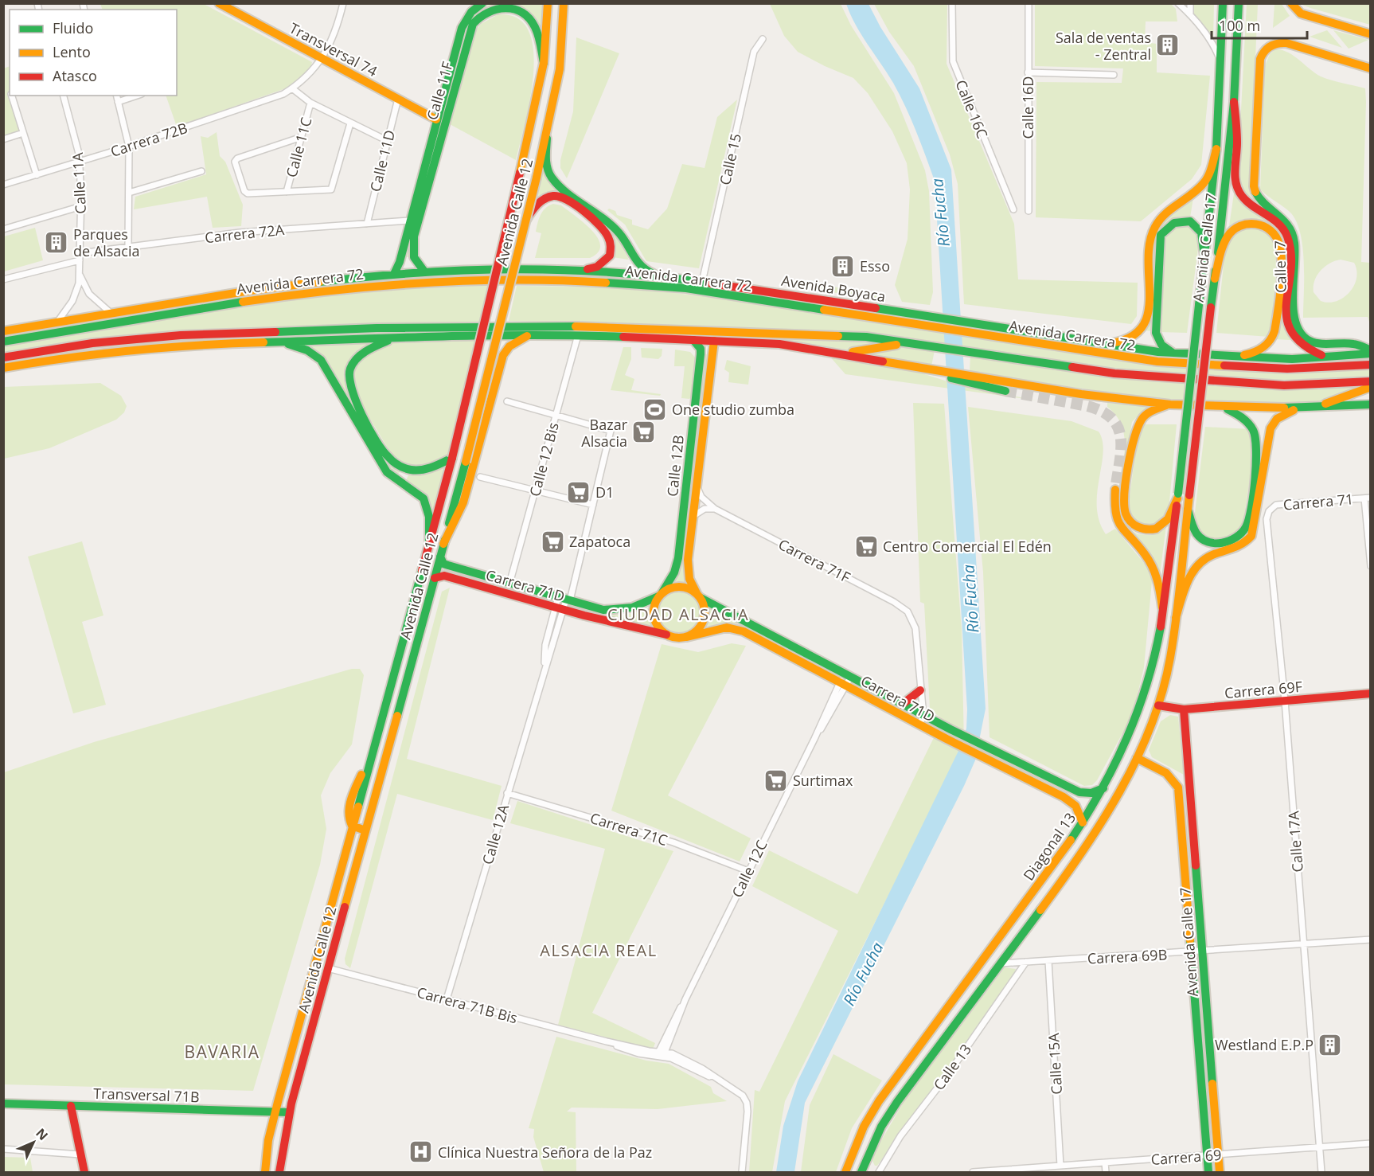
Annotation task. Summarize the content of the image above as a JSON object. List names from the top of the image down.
{
  "streets": {
    "main road": [
      "Transversal 74",
      "Calle 11F",
      "Avenida Calle 12",
      "Avenida Calle 17",
      "Calle 17",
      "Avenida Carrera 72",
      "Avenida Boyaca",
      "Calle 12B",
      "Carrera 71D",
      "Carrera 69F",
      "Diagonal 13",
      "Transversal 71B"
    ],
    "street": [
      "Calle 16D",
      "Calle 16C",
      "Carrera 72B",
      "Calle 11C",
      "Calle 15",
      "Calle 11D",
      "Calle 11A",
      "Carrera 72A",
      "Calle 12 Bis",
      "Carrera 71",
      "Carrera 71F",
      "Carrera 71C",
      "Calle 12A",
      "Calle 17A",
      "Calle 12C",
      "Carrera 69B",
      "Carrera 71B Bis",
      "Calle 15A",
      "Calle 13",
      "Carrera 69"
    ]
  },
  "crossings": [
    ["Transversal 74", "Calle 11F"],
    ["Transversal 74", "Calle 11D"],
    ["Calle 11F", "Avenida Calle 12"],
    ["Calle 11F", "Carrera 72A"],
    ["Calle 11F", "Avenida Carrera 72"],
    ["Carrera 72B", "Calle 11A"],
    ["Calle 15", "Avenida Carrera 72"],
    ["Calle 11D", "Carrera 72A"],
    ["Calle 11A", "Carrera 72A"],
    ["Calle 11A", "Avenida Carrera 72"],
    ["Avenida Calle 12", "Carrera 71D"],
    ["Avenida Calle 12", "Carrera 71B Bis"],
    ["Avenida Calle 12", "Transversal 71B"],
    ["Avenida Calle 17", "Carrera 69F"],
    ["Avenida Calle 17", "Diagonal 13"],
    ["Avenida Calle 17", "Carrera 69B"],
    ["Avenida Calle 17", "Carrera 69"],
    ["Avenida Carrera 72", "Avenida Boyaca"],
    ["Calle 12 Bis", "Carrera 71D"],
    ["Calle 12 Bis", "Calle 12A"],
    ["Calle 12B", "Carrera 71F"],
    ["Calle 12B", "Carrera 71D"],
    ["Carrera 71", "Calle 17A"],
    ["Carrera 71D", "Calle 12A"],
    ["Carrera 71D", "Diagonal 13"],
    ["Carrera 71D", "Calle 12C"],
    ["Carrera 69F", "Calle 17A"],
    ["Carrera 69F", "Diagonal 13"],
    ["Carrera 71C", "Calle 12A"],
    ["Carrera 71C", "Calle 12C"],
    ["Calle 12A", "Carrera 71B Bis"],
    ["Calle 17A", "Carrera 69B"],
    ["Calle 17A", "Carrera 69"],
    ["Diagonal 13", "Carrera 69B"],
    ["Calle 12C", "Carrera 71B Bis"],
    ["Carrera 69B", "Calle 15A"],
    ["Carrera 69B", "Calle 13"],
    ["Calle 15A", "Carrera 69"]
  ],
  "districts": ["CIUDAD ALSACIA", "ALSACIA REAL", "BAVARIA"],
  "water": ["Río Fucha"],
  "places": {
    "building": [
      "Sala de ventas - Zentral",
      "Parques de Alsacia",
      "Esso",
      "Westland E.P.P"
    ],
    "sports": ["One studio zumba"],
    "supermarket": [
      "Bazar Alsacia",
      "D1",
      "Zapatoca",
      "Centro Comercial El Edén",
      "Surtimax"
    ],
    "hospital": ["Clínica Nuestra Señora de la Paz"]
  },
  "legend": ["Fluido", "Lento", "Atasco"],
  "scale_bar": "100 m",
  "north": "top right"
}
